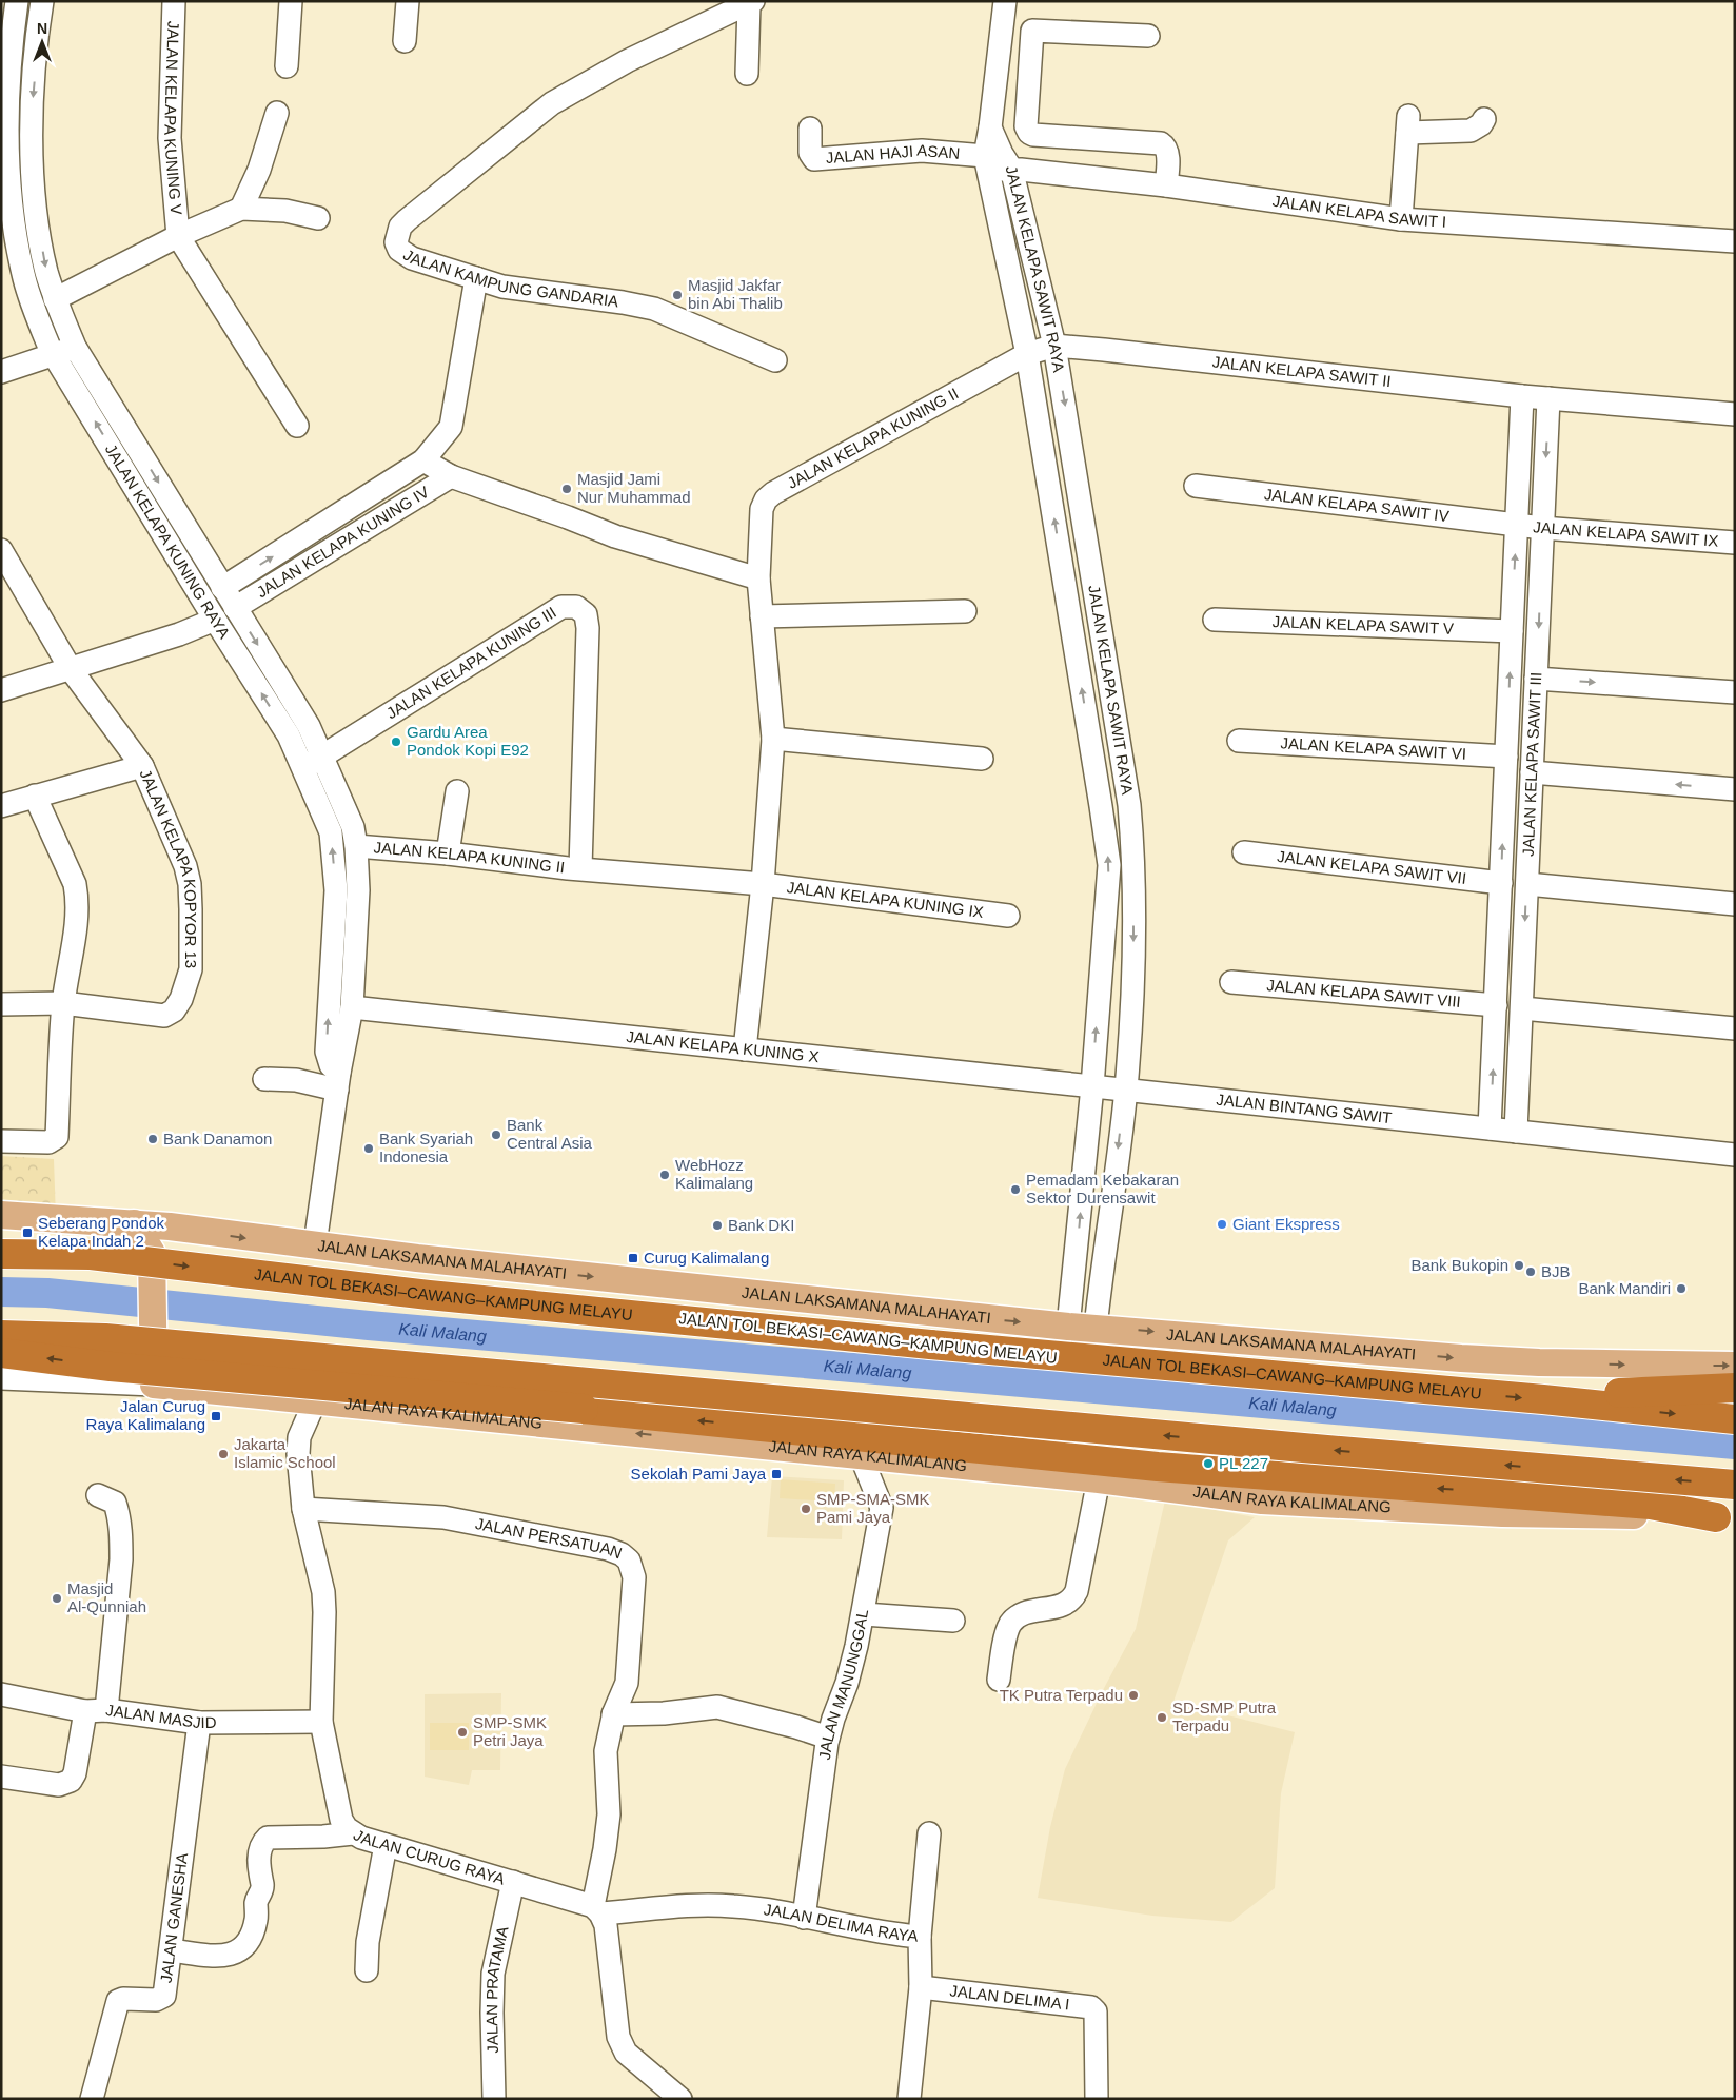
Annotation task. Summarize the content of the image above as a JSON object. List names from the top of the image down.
{
  "streets": {
    "highway": ["JALAN TOL BEKASI–CAWANG–KAMPUNG MELAYU"],
    "main road": ["JALAN LAKSAMANA MALAHAYATI", "JALAN RAYA KALIMALANG"],
    "street": [
      "JALAN KELAPA KUNING V",
      "JALAN HAJI ASAN",
      "JALAN KELAPA SAWIT I",
      "JALAN KELAPA SAWIT RAYA",
      "JALAN KAMPUNG GANDARIA",
      "JALAN KELAPA SAWIT II",
      "JALAN KELAPA KUNING II",
      "JALAN KELAPA SAWIT IV",
      "JALAN KELAPA SAWIT IX",
      "JALAN KELAPA KUNING RAYA",
      "JALAN KELAPA KUNING IV",
      "JALAN KELAPA SAWIT V",
      "JALAN KELAPA KUNING III",
      "JALAN KELAPA SAWIT VI",
      "JALAN KELAPA SAWIT III",
      "JALAN KELAPA SAWIT VII",
      "JALAN KELAPA KOPYOR 13",
      "JALAN KELAPA KUNING IX",
      "JALAN KELAPA SAWIT VIII",
      "JALAN KELAPA KUNING X",
      "JALAN BINTANG SAWIT",
      "JALAN PERSATUAN",
      "JALAN MANUNGGAL",
      "JALAN MASJID",
      "JALAN CURUG RAYA",
      "JALAN GANESHA",
      "JALAN DELIMA RAYA",
      "JALAN PRATAMA",
      "JALAN DELIMA I"
    ]
  },
  "crossings": [
    ["JALAN KELAPA KUNING V", "JALAN KELAPA KUNING RAYA"],
    ["JALAN HAJI ASAN", "JALAN KELAPA SAWIT I"],
    ["JALAN HAJI ASAN", "JALAN KELAPA SAWIT RAYA"],
    ["JALAN KELAPA SAWIT I", "JALAN KELAPA SAWIT RAYA"],
    ["JALAN KELAPA SAWIT RAYA", "JALAN KELAPA SAWIT II"],
    ["JALAN KELAPA SAWIT RAYA", "JALAN KELAPA KUNING II"],
    ["JALAN KELAPA SAWIT RAYA", "JALAN KELAPA KUNING X"],
    ["JALAN KELAPA SAWIT RAYA", "JALAN BINTANG SAWIT"],
    ["JALAN KELAPA SAWIT RAYA", "JALAN LAKSAMANA MALAHAYATI"],
    ["JALAN KAMPUNG GANDARIA", "JALAN KELAPA KUNING IV"],
    ["JALAN KELAPA SAWIT II", "JALAN KELAPA KUNING II"],
    ["JALAN KELAPA SAWIT II", "JALAN KELAPA SAWIT III"],
    ["JALAN KELAPA KUNING II", "JALAN KELAPA KUNING RAYA"],
    ["JALAN KELAPA KUNING II", "JALAN KELAPA KUNING III"],
    ["JALAN KELAPA KUNING II", "JALAN KELAPA KUNING IX"],
    ["JALAN KELAPA KUNING II", "JALAN KELAPA KUNING X"],
    ["JALAN KELAPA SAWIT IV", "JALAN KELAPA SAWIT IX"],
    ["JALAN KELAPA SAWIT IV", "JALAN KELAPA SAWIT III"],
    ["JALAN KELAPA SAWIT IX", "JALAN KELAPA SAWIT III"],
    ["JALAN KELAPA KUNING RAYA", "JALAN KELAPA KUNING IV"],
    ["JALAN KELAPA KUNING RAYA", "JALAN KELAPA KUNING III"],
    ["JALAN KELAPA KUNING RAYA", "JALAN KELAPA KUNING X"],
    ["JALAN KELAPA KUNING RAYA", "JALAN LAKSAMANA MALAHAYATI"],
    ["JALAN KELAPA SAWIT V", "JALAN KELAPA SAWIT III"],
    ["JALAN KELAPA SAWIT VI", "JALAN KELAPA SAWIT III"],
    ["JALAN KELAPA SAWIT III", "JALAN KELAPA SAWIT VII"],
    ["JALAN KELAPA SAWIT III", "JALAN KELAPA SAWIT VIII"],
    ["JALAN KELAPA SAWIT III", "JALAN BINTANG SAWIT"],
    ["JALAN KELAPA KUNING X", "JALAN BINTANG SAWIT"],
    ["JALAN RAYA KALIMALANG", "JALAN MANUNGGAL"],
    ["JALAN RAYA KALIMALANG", "JALAN CURUG RAYA"],
    ["JALAN PERSATUAN", "JALAN CURUG RAYA"],
    ["JALAN PERSATUAN", "JALAN DELIMA RAYA"],
    ["JALAN MANUNGGAL", "JALAN DELIMA RAYA"],
    ["JALAN MASJID", "JALAN CURUG RAYA"],
    ["JALAN MASJID", "JALAN GANESHA"],
    ["JALAN CURUG RAYA", "JALAN DELIMA RAYA"],
    ["JALAN CURUG RAYA", "JALAN PRATAMA"],
    ["JALAN DELIMA RAYA", "JALAN DELIMA I"]
  ],
  "one_way": ["JALAN LAKSAMANA MALAHAYATI"],
  "water": ["Kali Malang"],
  "places": {
    "other": [
      "Masjid Jakfar bin Abi Thalib",
      "Masjid Jami Nur Muhammad",
      "Gardu Area Pondok Kopi E92",
      "Bank Central Asia",
      "Bank Danamon",
      "Bank Syariah Indonesia",
      "WebHozz Kalimalang",
      "Pemadam Kebakaran Sektor Durensawit",
      "Giant Ekspress",
      "Bank DKI",
      "Bank Bukopin",
      "BJB",
      "Bank Mandiri",
      "Jakarta Islamic School",
      "PL 227",
      "SMP-SMA-SMK Pami Jaya",
      "Masjid Al-Qunniah",
      "TK Putra Terpadu",
      "SD-SMP Putra Terpadu",
      "SMP-SMK Petri Jaya"
    ],
    "transit": [
      "Seberang Pondok Kelapa Indah 2",
      "Curug Kalimalang",
      "Jalan Curug Raya Kalimalang",
      "Sekolah Pami Jaya"
    ]
  },
  "north": "top"
}
